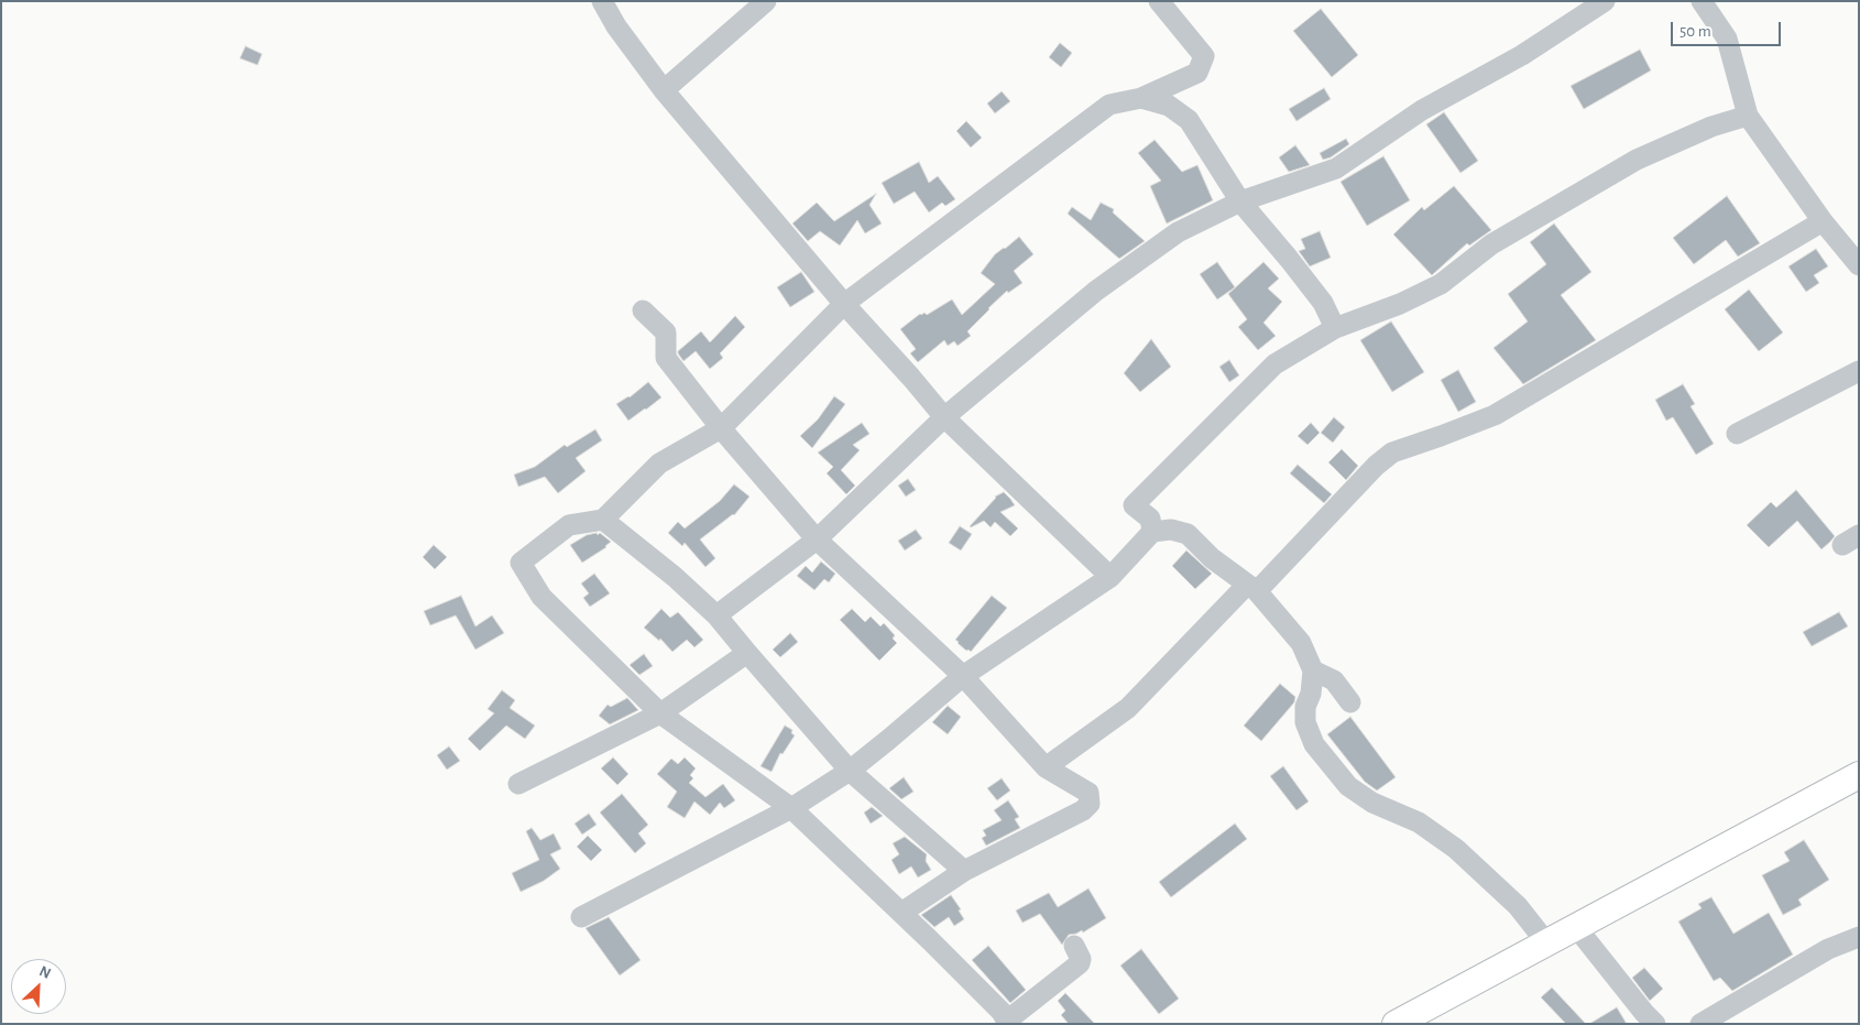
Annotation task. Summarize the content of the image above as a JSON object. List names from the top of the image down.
{
  "scale_bar": "50 m",
  "north": "top right"
}
